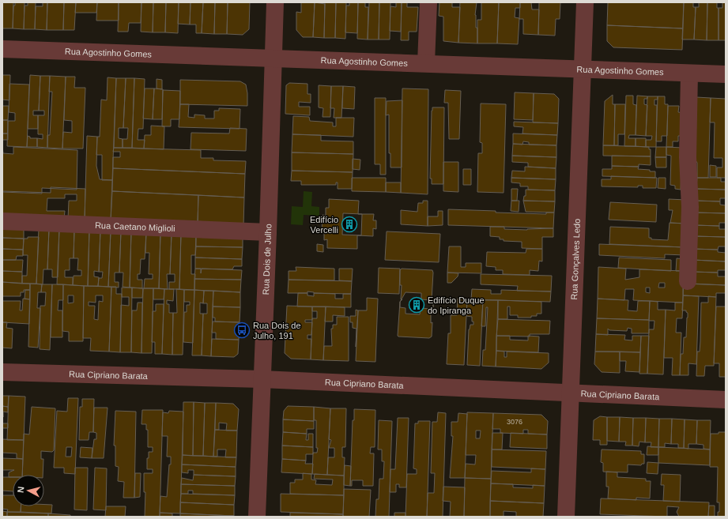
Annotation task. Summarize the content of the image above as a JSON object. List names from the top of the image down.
{
  "streets": {
    "street": [
      "Rua Agostinho Gomes",
      "Rua Caetano Miglioli",
      "Rua Dois de Julho",
      "Rua Gonçalves Ledo",
      "Rua Cipriano Barata"
    ]
  },
  "crossings": [
    ["Rua Agostinho Gomes", "Rua Dois de Julho"],
    ["Rua Agostinho Gomes", "Rua Gonçalves Ledo"],
    ["Rua Caetano Miglioli", "Rua Dois de Julho"],
    ["Rua Dois de Julho", "Rua Cipriano Barata"],
    ["Rua Gonçalves Ledo", "Rua Cipriano Barata"]
  ],
  "places": {
    "building": ["Edifício Vercelli", "Edifício Duque do Ipiranga"],
    "bus stop": ["Rua Dois de Julho, 191"]
  },
  "house_numbers": ["3076"],
  "north": "left"
}
